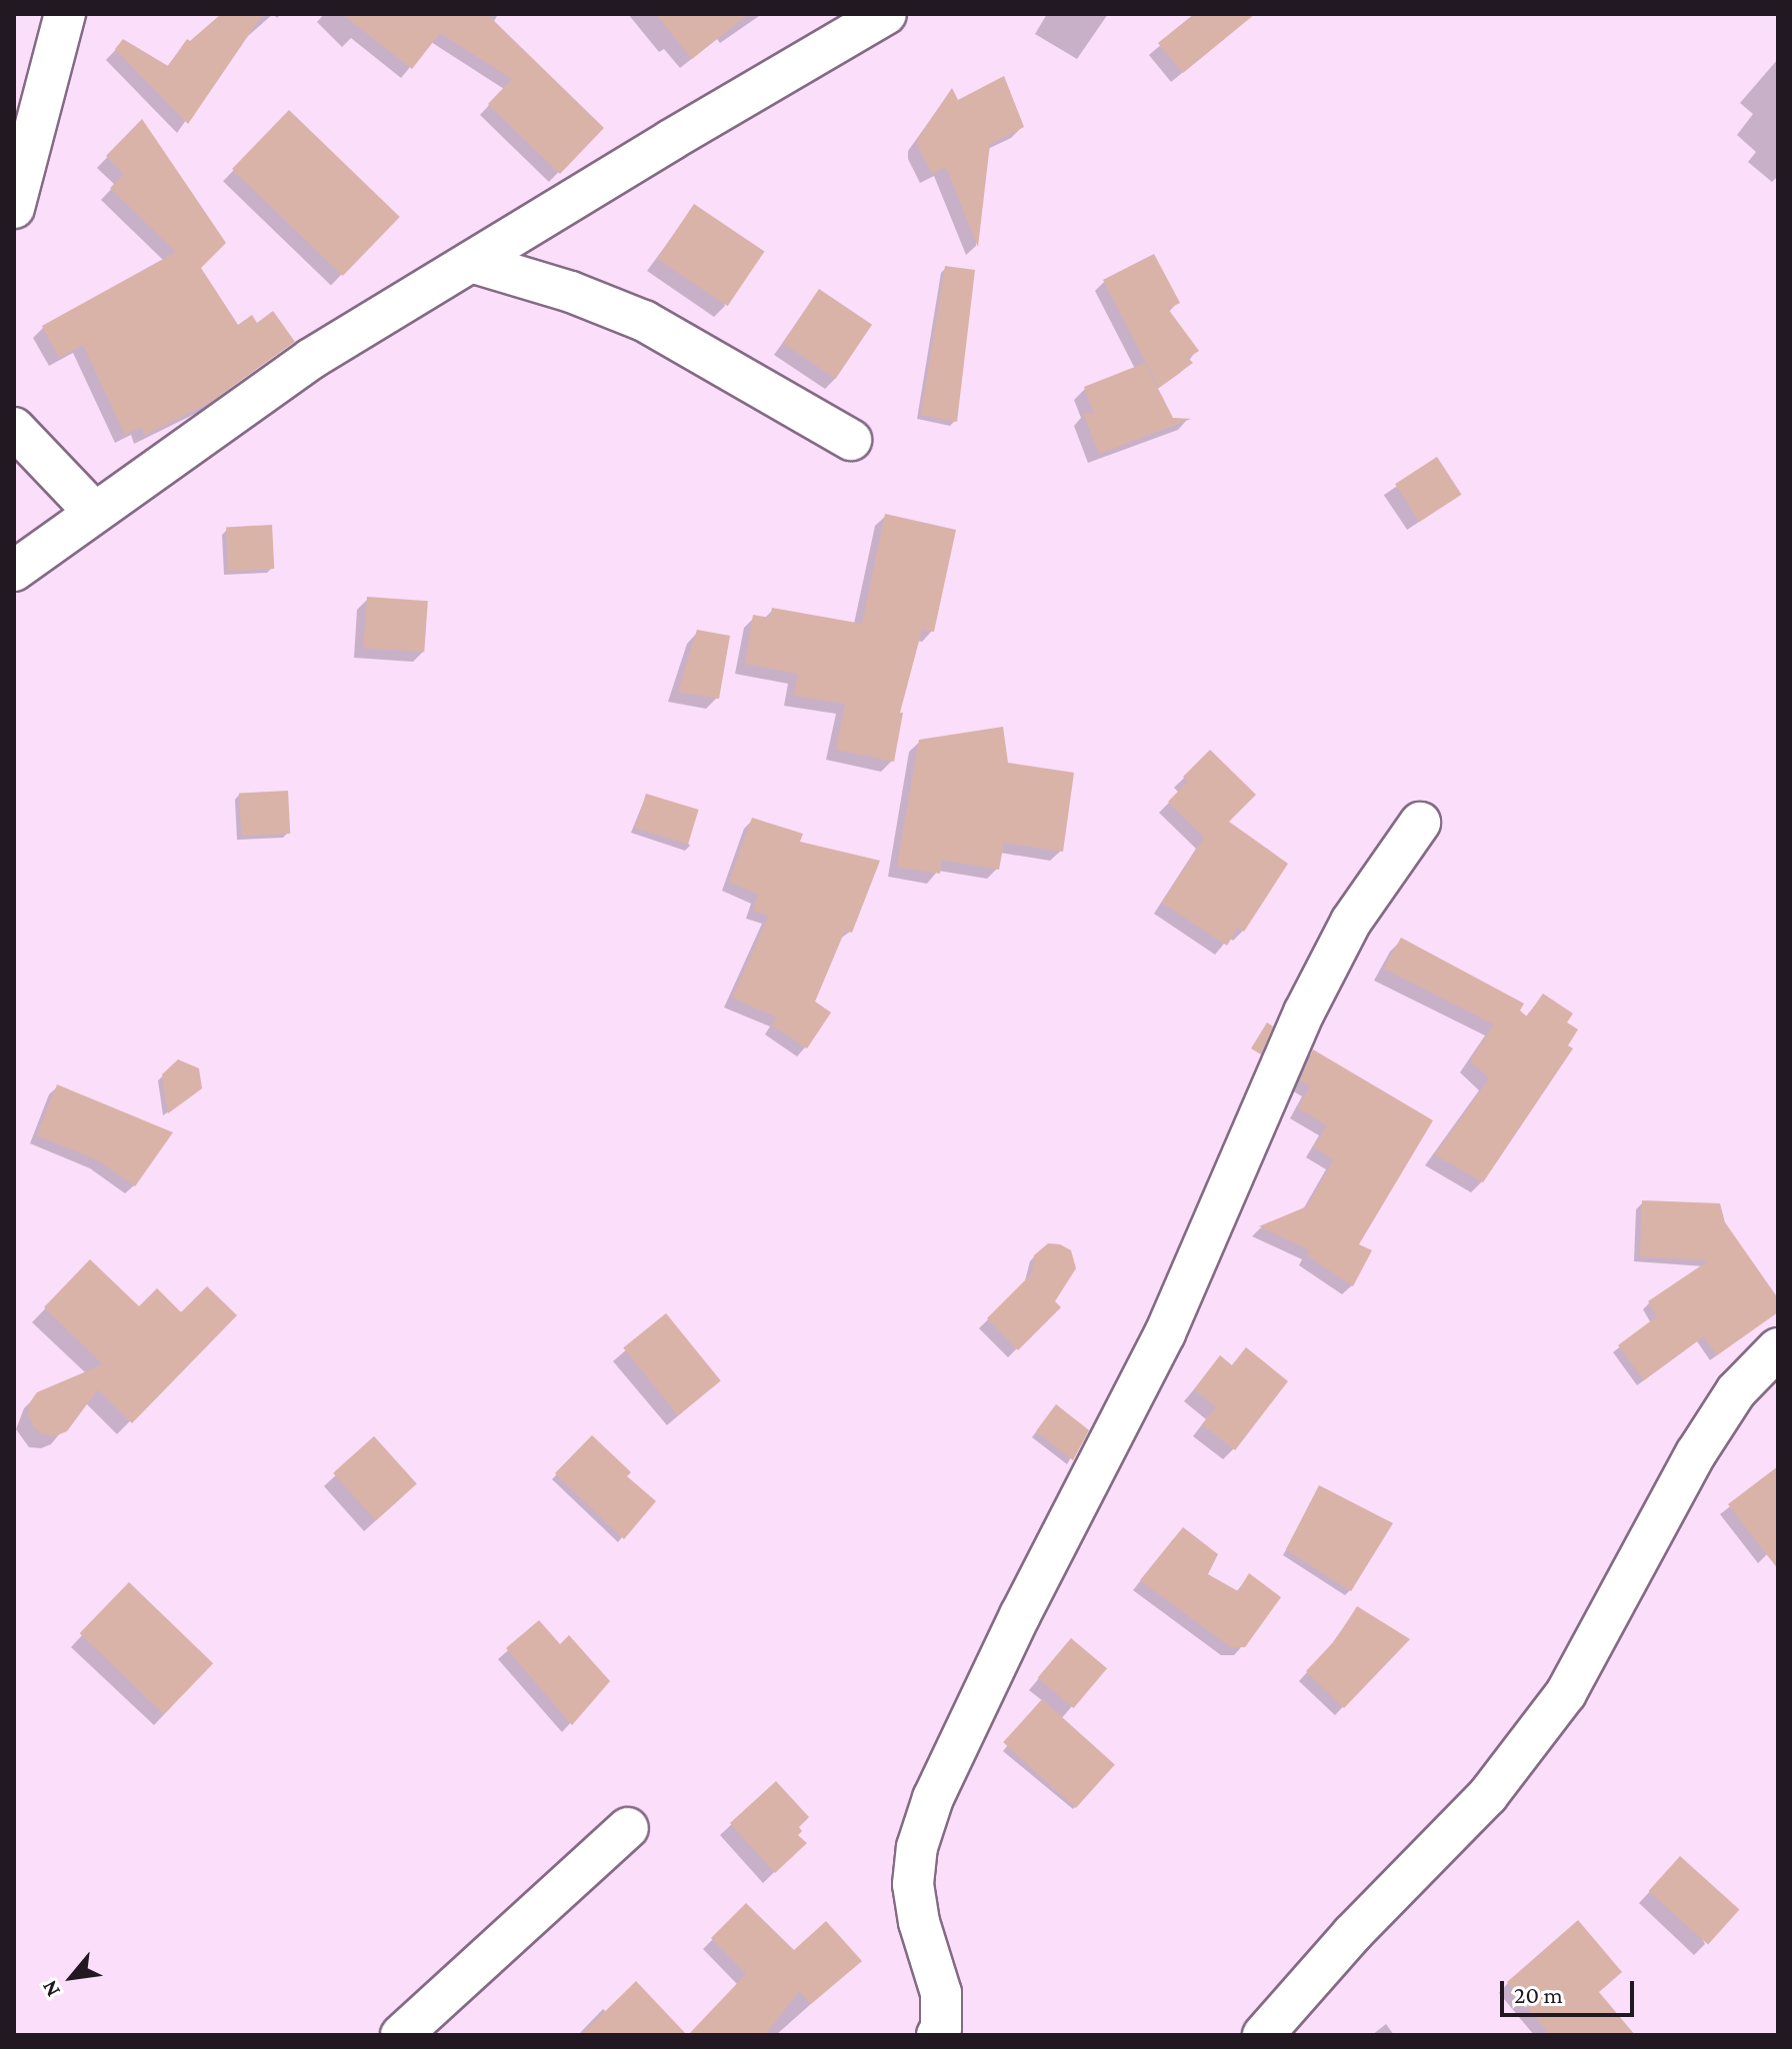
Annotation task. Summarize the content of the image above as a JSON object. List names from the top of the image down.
{
  "scale_bar": "20 m",
  "north": "bottom left"
}
